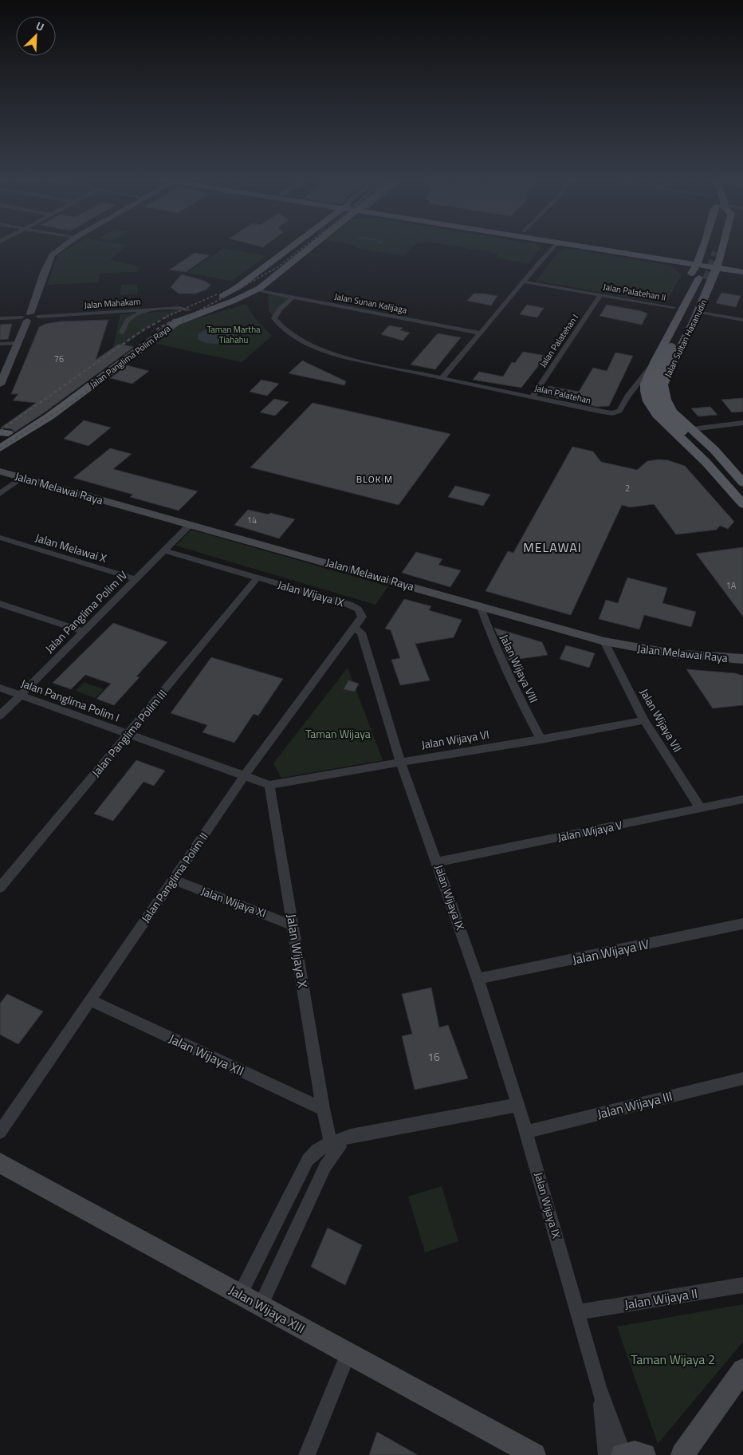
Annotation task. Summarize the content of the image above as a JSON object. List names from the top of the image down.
{
  "streets": {
    "main road": ["Jalan Sultan Hasanudin", "Jalan Panglima Polim Raya"],
    "street": [
      "Jalan Palatehan II",
      "Jalan Mahakam",
      "Jalan Sunan Kalijaga",
      "Jalan Palatehan I",
      "Jalan Palatehan",
      "Jalan Melawai Raya",
      "Jalan Melawai X",
      "Jalan Wijaya IX",
      "Jalan Panglima Polim IV",
      "Jalan Wijaya VIII",
      "Jalan Panglima Polim I",
      "Jalan Wijaya VII",
      "Jalan Panglima Polim III",
      "Jalan Wijaya VI",
      "Jalan Wijaya V",
      "Jalan Panglima Polim II",
      "Jalan Wijaya XI",
      "Jalan Wijaya X",
      "Jalan Wijaya IV",
      "Jalan Wijaya XII",
      "Jalan Wijaya III",
      "Jalan Wijaya II",
      "Jalan Wijaya XIII"
    ]
  },
  "crossings": [
    ["Jalan Palatehan II", "Jalan Sultan Hasanudin"],
    ["Jalan Palatehan II", "Jalan Palatehan I"],
    ["Jalan Mahakam", "Jalan Panglima Polim Raya"],
    ["Jalan Sunan Kalijaga", "Jalan Panglima Polim Raya"],
    ["Jalan Sunan Kalijaga", "Jalan Palatehan"],
    ["Jalan Sultan Hasanudin", "Jalan Palatehan"],
    ["Jalan Palatehan I", "Jalan Palatehan"],
    ["Jalan Melawai Raya", "Jalan Panglima Polim IV"],
    ["Jalan Melawai Raya", "Jalan Wijaya VIII"],
    ["Jalan Melawai Raya", "Jalan Wijaya VII"],
    ["Jalan Melawai X", "Jalan Panglima Polim IV"],
    ["Jalan Wijaya IX", "Jalan Panglima Polim IV"],
    ["Jalan Wijaya IX", "Jalan Panglima Polim III"],
    ["Jalan Wijaya IX", "Jalan Wijaya VI"],
    ["Jalan Wijaya IX", "Jalan Wijaya V"],
    ["Jalan Wijaya IX", "Jalan Panglima Polim II"],
    ["Jalan Wijaya IX", "Jalan Wijaya IV"],
    ["Jalan Wijaya IX", "Jalan Wijaya III"],
    ["Jalan Wijaya IX", "Jalan Wijaya II"],
    ["Jalan Panglima Polim IV", "Jalan Panglima Polim I"],
    ["Jalan Wijaya VIII", "Jalan Wijaya VI"],
    ["Jalan Panglima Polim I", "Jalan Panglima Polim III"],
    ["Jalan Panglima Polim I", "Jalan Panglima Polim II"],
    ["Jalan Wijaya VII", "Jalan Wijaya VI"],
    ["Jalan Wijaya VII", "Jalan Wijaya V"],
    ["Jalan Wijaya VI", "Jalan Wijaya X"],
    ["Jalan Panglima Polim II", "Jalan Wijaya XI"],
    ["Jalan Panglima Polim II", "Jalan Wijaya XII"],
    ["Jalan Wijaya XI", "Jalan Wijaya X"],
    ["Jalan Wijaya X", "Jalan Wijaya XII"]
  ],
  "districts": ["BLOK M", "MELAWAI"],
  "parks": ["Taman Martha Tiahahu", "Taman Wijaya", "Taman Wijaya 2"],
  "house_numbers": [
    "76",
    "2",
    "14",
    "1A",
    "16"
  ],
  "north": "top right"
}
